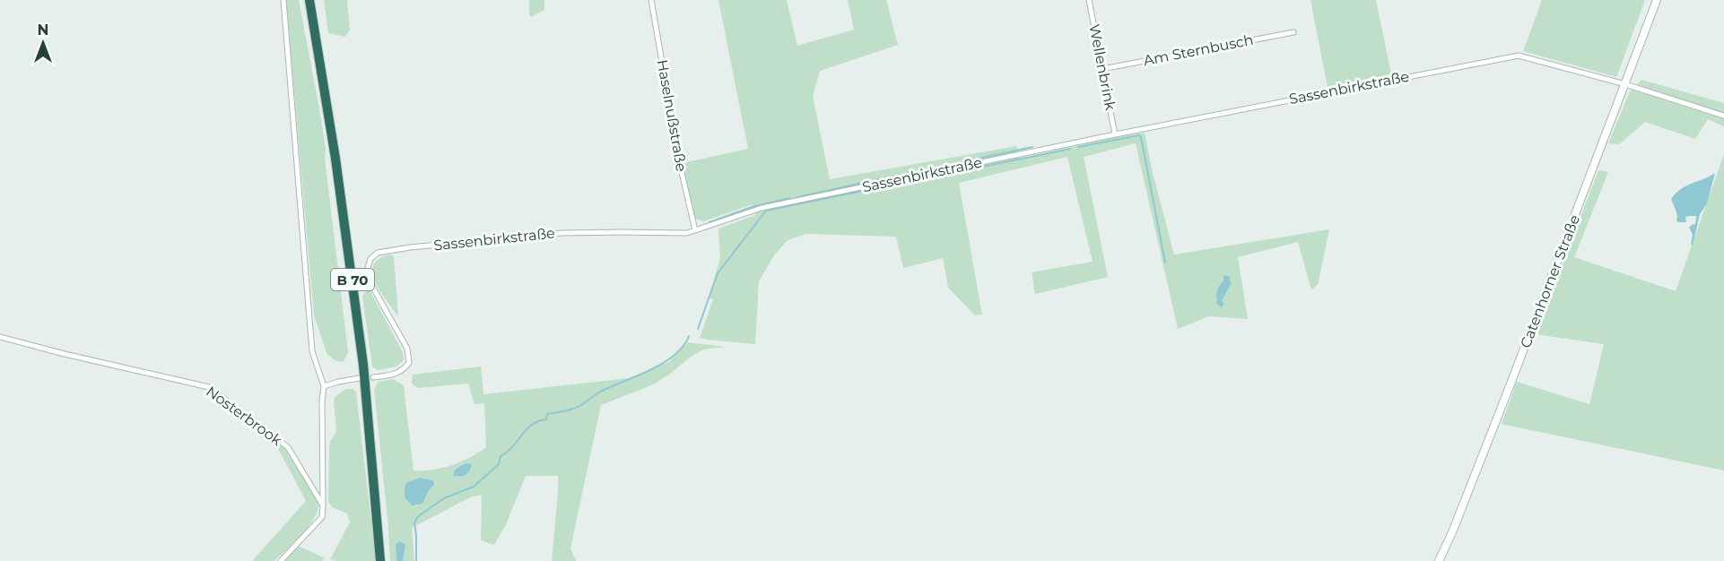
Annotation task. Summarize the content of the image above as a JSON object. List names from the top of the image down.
{
  "streets": {
    "highway": ["B 70"],
    "street": [
      "Am Sternbusch",
      "Wellenbrink",
      "Sassenbirkstraße",
      "Haselnußstraße",
      "Catenhorner Straße",
      "Nosterbrook"
    ]
  },
  "crossings": [
    ["Am Sternbusch", "Wellenbrink"],
    ["Wellenbrink", "Sassenbirkstraße"],
    ["Sassenbirkstraße", "Haselnußstraße"],
    ["Sassenbirkstraße", "Catenhorner Straße"]
  ],
  "north": "top"
}
